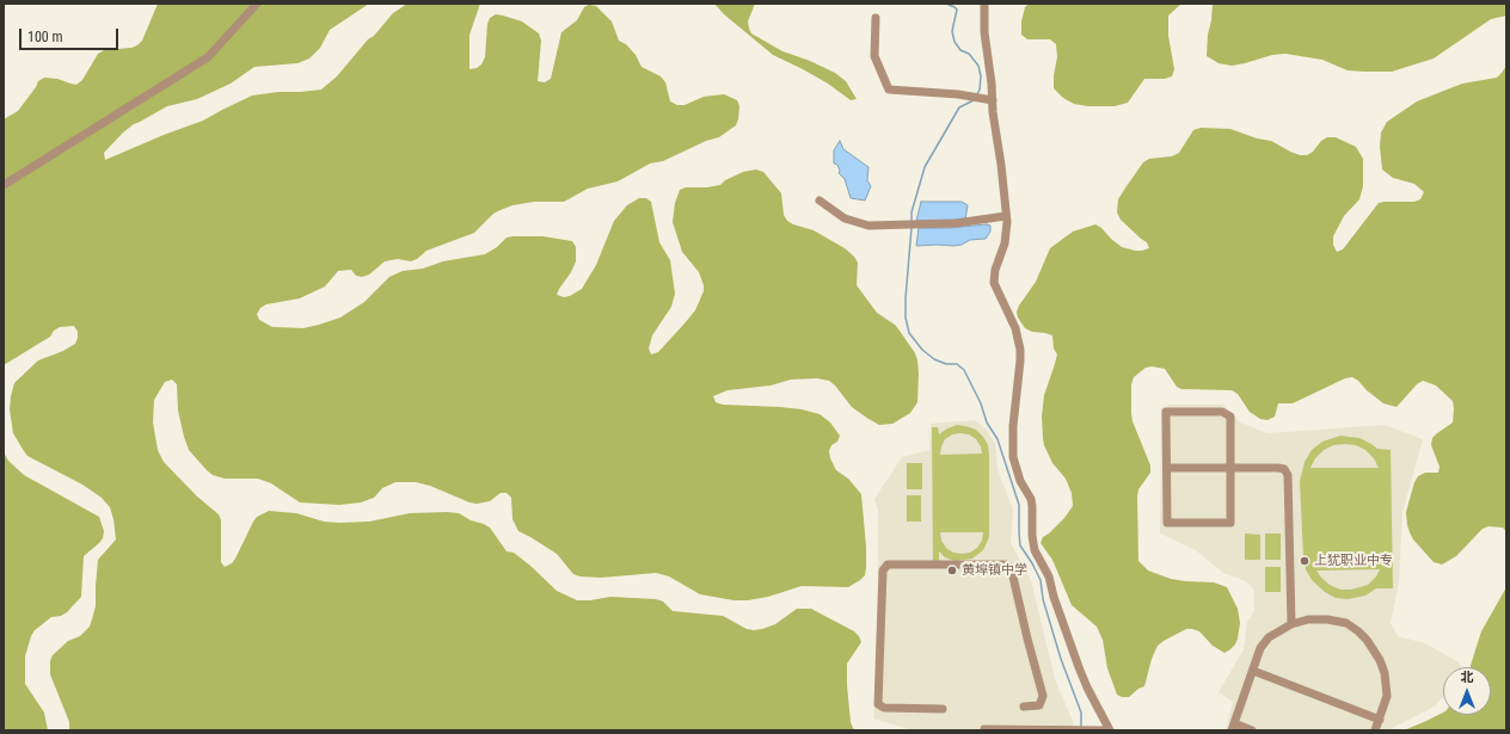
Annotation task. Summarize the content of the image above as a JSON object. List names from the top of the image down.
{
  "places": ["上犹职业中专", "黄埠镇中学"],
  "scale_bar": "100 m",
  "north": "top"
}
